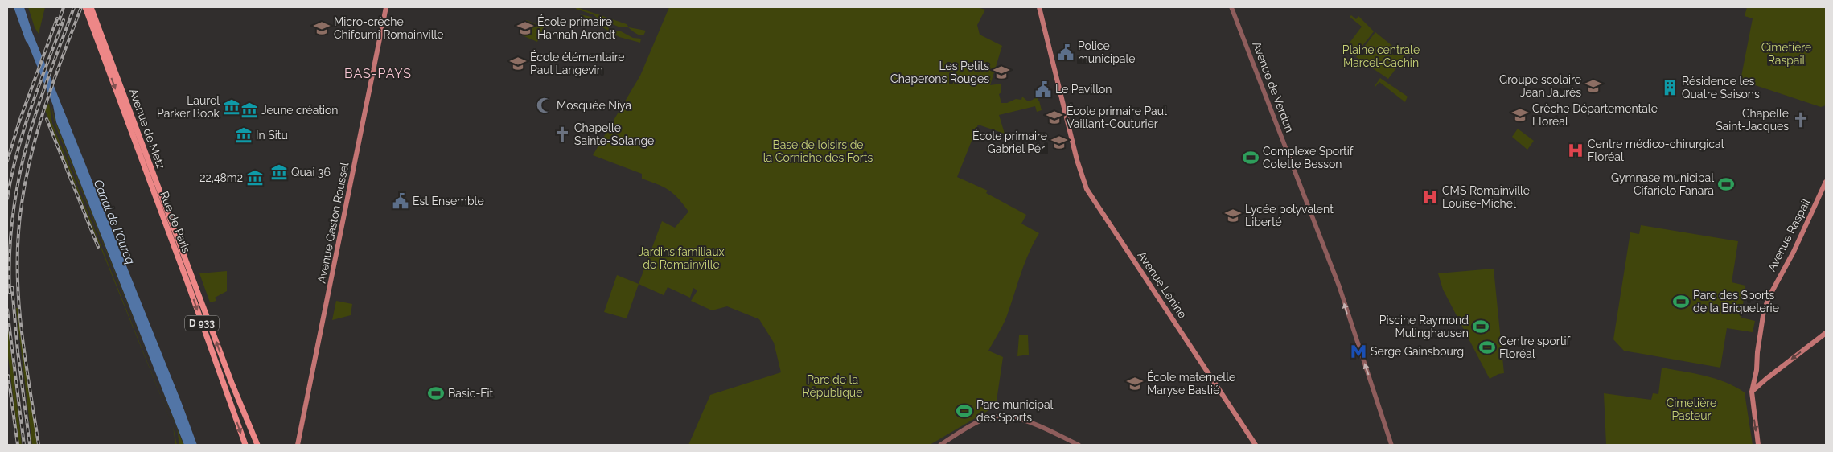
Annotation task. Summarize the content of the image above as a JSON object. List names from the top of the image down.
{
  "streets": {
    "main road": [
      "Avenue de Metz",
      "Rue de Paris",
      "Avenue Gaston Roussel",
      "Avenue Raspail",
      "Avenue Lénine",
      "D 933"
    ],
    "street": ["Avenue de Verdun"]
  },
  "crossings": [
    ["Avenue de Metz", "Rue de Paris"]
  ],
  "one_way": ["Avenue de Verdun", "Avenue de Metz", "Rue de Paris"],
  "districts": ["BAS-PAYS"],
  "water": ["Canal de l'Ourcq"],
  "parks": [
    "Cimetière Raspail",
    "Plaine centrale Marcel-Cachin",
    "Base de loisirs de la Corniche des Forts",
    "Jardins familiaux de Romainville",
    "Parc de la République",
    "Cimetière Pasteur"
  ],
  "places": {
    "school or university": [
      "Micro-crèche Chifoumi Romainville",
      "École primaire Hannah Arendt",
      "École élémentaire Paul Langevin",
      "Les Petits Chaperons Rouges",
      "Groupe scolaire Jean Jaurès",
      "Crèche Départementale Floréal",
      "École primaire Paul Vaillant-Couturier",
      "École primaire Gabriel Péri",
      "Lycée polyvalent Liberté",
      "École maternelle Maryse Bastié"
    ],
    "public building": ["Police municipale", "Le Pavillon", "Est Ensemble"],
    "building": ["Résidence les Quatre Saisons"],
    "mosque": ["Mosquée Niya"],
    "museum": [
      "Laurel Parker Book",
      "Jeune création",
      "In Situ",
      "Quai 36",
      "22,48m2"
    ],
    "church": ["Chapelle Saint-Jacques", "Chapelle Sainte-Solange"],
    "hospital": ["Centre médico-chirurgical Floréal", "CMS Romainville Louise-Michel"],
    "sports": [
      "Complexe Sportif Colette Besson",
      "Gymnase municipal Cifarielo Fanara",
      "Parc des Sports de la Briqueterie",
      "Piscine Raymond Mulinghausen",
      "Centre sportif Floréal",
      "Basic-Fit",
      "Parc municipal des Sports"
    ],
    "metro station": ["Serge Gainsbourg"]
  }
}
